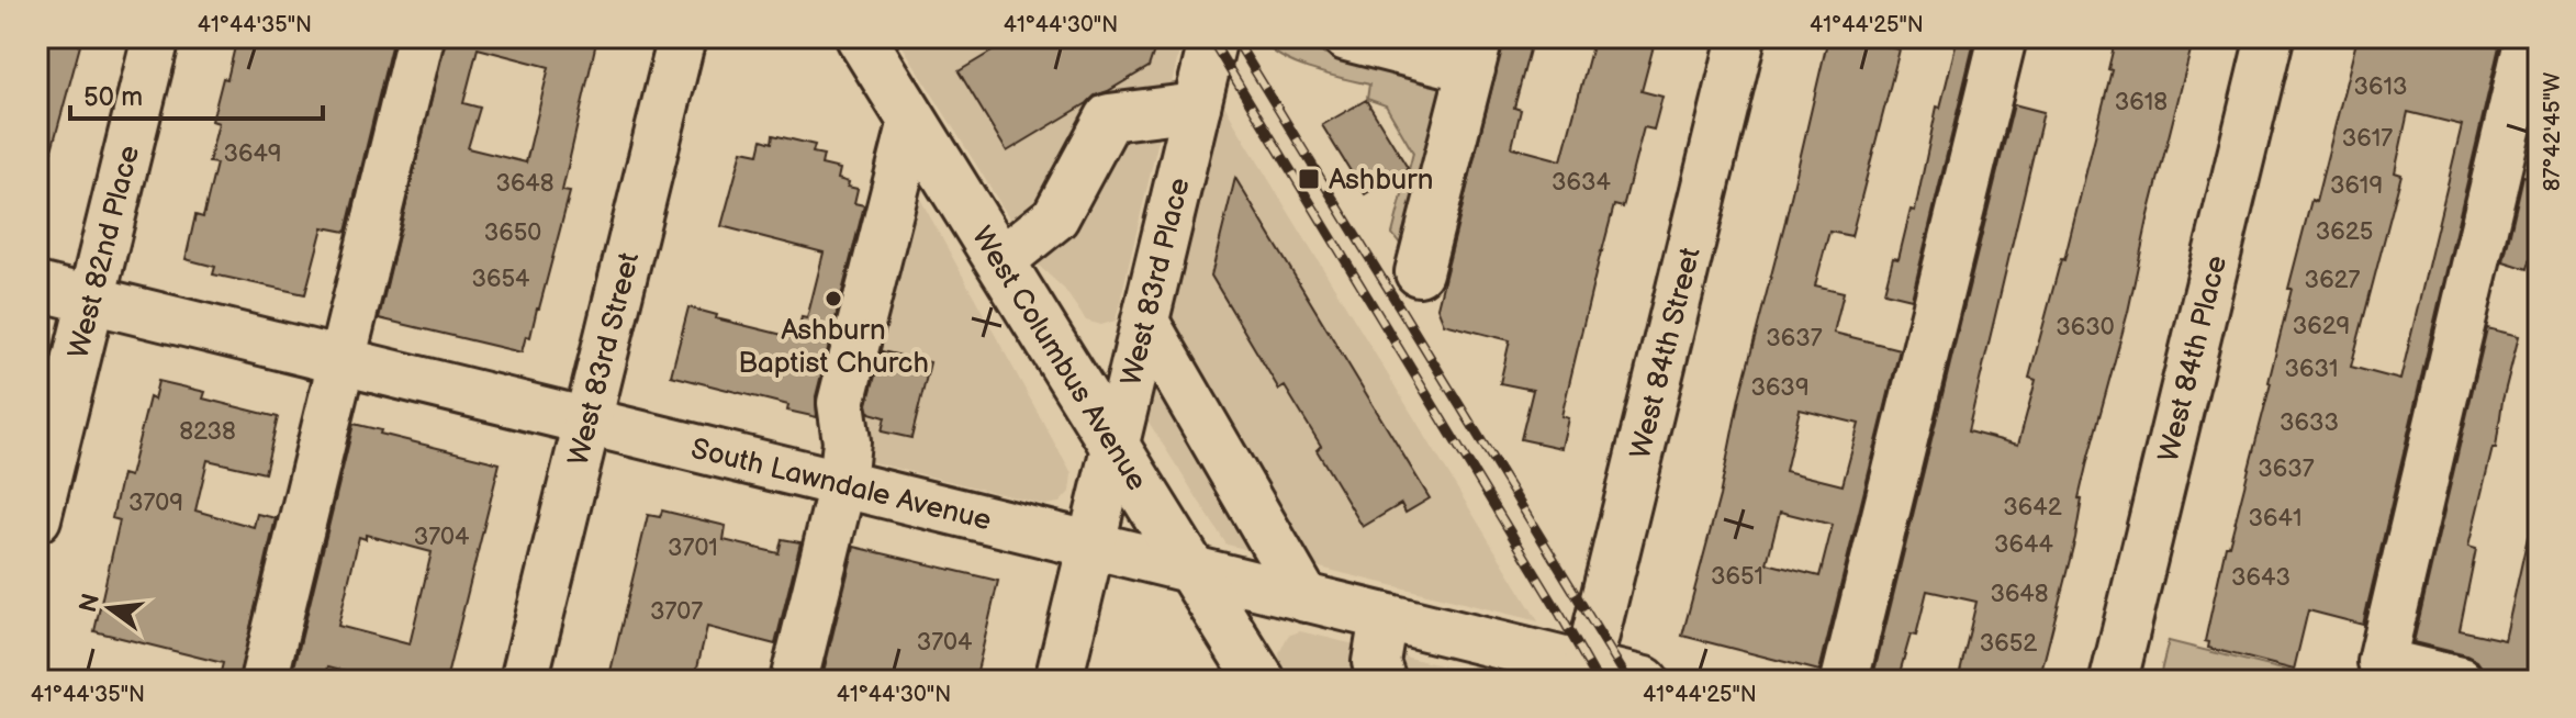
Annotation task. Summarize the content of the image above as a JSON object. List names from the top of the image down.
{
  "streets": {
    "main road": ["West Columbus Avenue"],
    "street": [
      "West 82nd Place",
      "West 83rd Place",
      "West 84th Street",
      "West 83rd Street",
      "West 84th Place",
      "South Lawndale Avenue"
    ]
  },
  "crossings": [
    ["West 82nd Place", "South Lawndale Avenue"],
    ["West 83rd Place", "West Columbus Avenue"],
    ["West 83rd Place", "South Lawndale Avenue"],
    ["West 84th Street", "South Lawndale Avenue"],
    ["West 83rd Street", "South Lawndale Avenue"],
    ["West Columbus Avenue", "South Lawndale Avenue"]
  ],
  "places": {
    "transit": ["Ashburn"],
    "other": ["Ashburn Baptist Church"]
  },
  "house_numbers": [
    "3613",
    "3618",
    "3617",
    "3649",
    "3634",
    "3648",
    "3619",
    "3625",
    "3650",
    "3654",
    "3627",
    "3629",
    "3630",
    "3637",
    "3631",
    "3639",
    "3633",
    "8238",
    "3637",
    "3709",
    "3642",
    "3641",
    "3704",
    "3644",
    "3701",
    "3651",
    "3643",
    "3648",
    "3707",
    "3704",
    "3652"
  ],
  "scale_bar": "50 m",
  "north": "left",
  "coordinates": [
    "41°44'35\"N",
    "41°44'30\"N",
    "41°44'25\"N",
    "87°42'45\"W"
  ]
}
